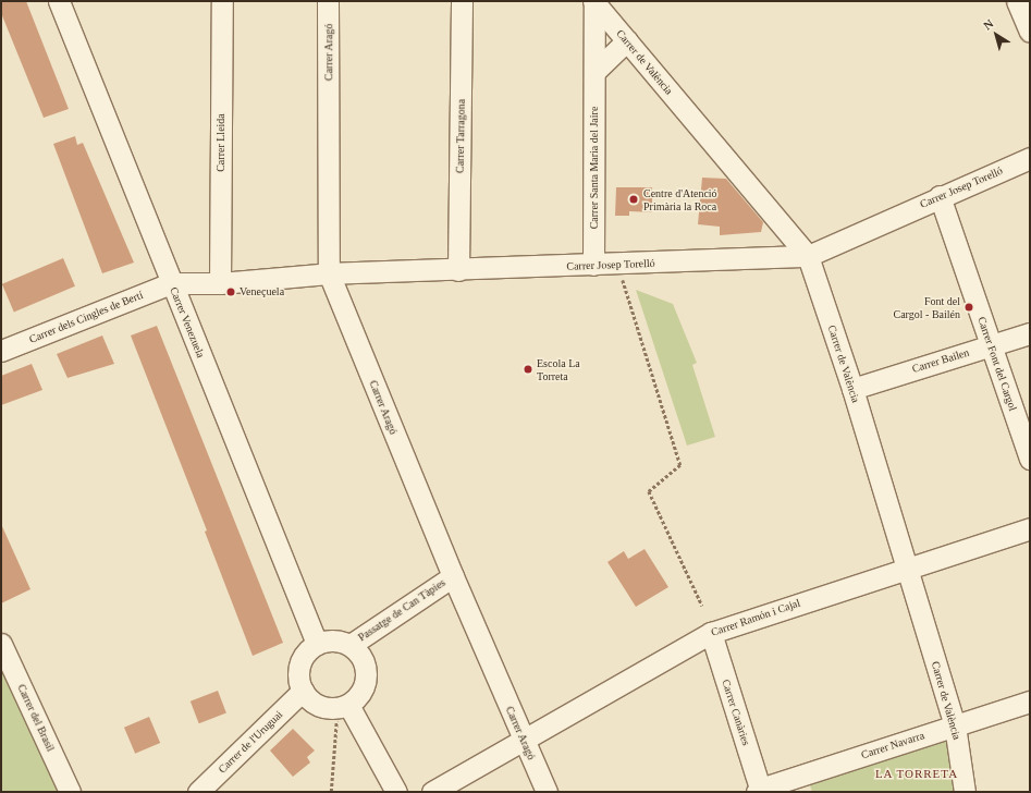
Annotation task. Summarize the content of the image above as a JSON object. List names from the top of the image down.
{
  "streets": {
    "street": [
      "Carrer Aragó",
      "Carrer de València",
      "Carrer Tarragona",
      "Carrer Lleida",
      "Carrer Santa Maria del Jaire",
      "Carrer Josep Torelló",
      "Carrer dels Cingles de Bertí",
      "Carrer Venezuela",
      "Carrer Bailen",
      "Carrer Font del Cargol",
      "Passatge de Can Tàpies",
      "Carrer Ramón i Cajal",
      "Carrer Canàries",
      "Carrer del Brasil",
      "Carrer de l'Uruguai",
      "Carrer Navarra"
    ]
  },
  "crossings": [
    ["Carrer Aragó", "Carrer Josep Torelló"],
    ["Carrer Aragó", "Passatge de Can Tàpies"],
    ["Carrer Aragó", "Carrer Ramón i Cajal"],
    ["Carrer de València", "Carrer Santa Maria del Jaire"],
    ["Carrer de València", "Carrer Josep Torelló"],
    ["Carrer de València", "Carrer Bailen"],
    ["Carrer de València", "Carrer Ramón i Cajal"],
    ["Carrer de València", "Carrer Navarra"],
    ["Carrer Tarragona", "Carrer Josep Torelló"],
    ["Carrer Lleida", "Carrer Josep Torelló"],
    ["Carrer Santa Maria del Jaire", "Carrer Josep Torelló"],
    ["Carrer Josep Torelló", "Carrer dels Cingles de Bertí"],
    ["Carrer Josep Torelló", "Carrer Venezuela"],
    ["Carrer Josep Torelló", "Carrer Font del Cargol"],
    ["Carrer dels Cingles de Bertí", "Carrer Venezuela"],
    ["Carrer Venezuela", "Passatge de Can Tàpies"],
    ["Carrer Venezuela", "Carrer de l'Uruguai"],
    ["Carrer Bailen", "Carrer Font del Cargol"],
    ["Passatge de Can Tàpies", "Carrer de l'Uruguai"],
    ["Carrer Ramón i Cajal", "Carrer Canàries"],
    ["Carrer Canàries", "Carrer Navarra"]
  ],
  "districts": ["LA TORRETA"],
  "places": [
    "Centre d'Atenció Primària la Roca",
    "Veneçuela",
    "Font del Cargol - Bailén",
    "Escola La Torreta"
  ],
  "north": "top left"
}
